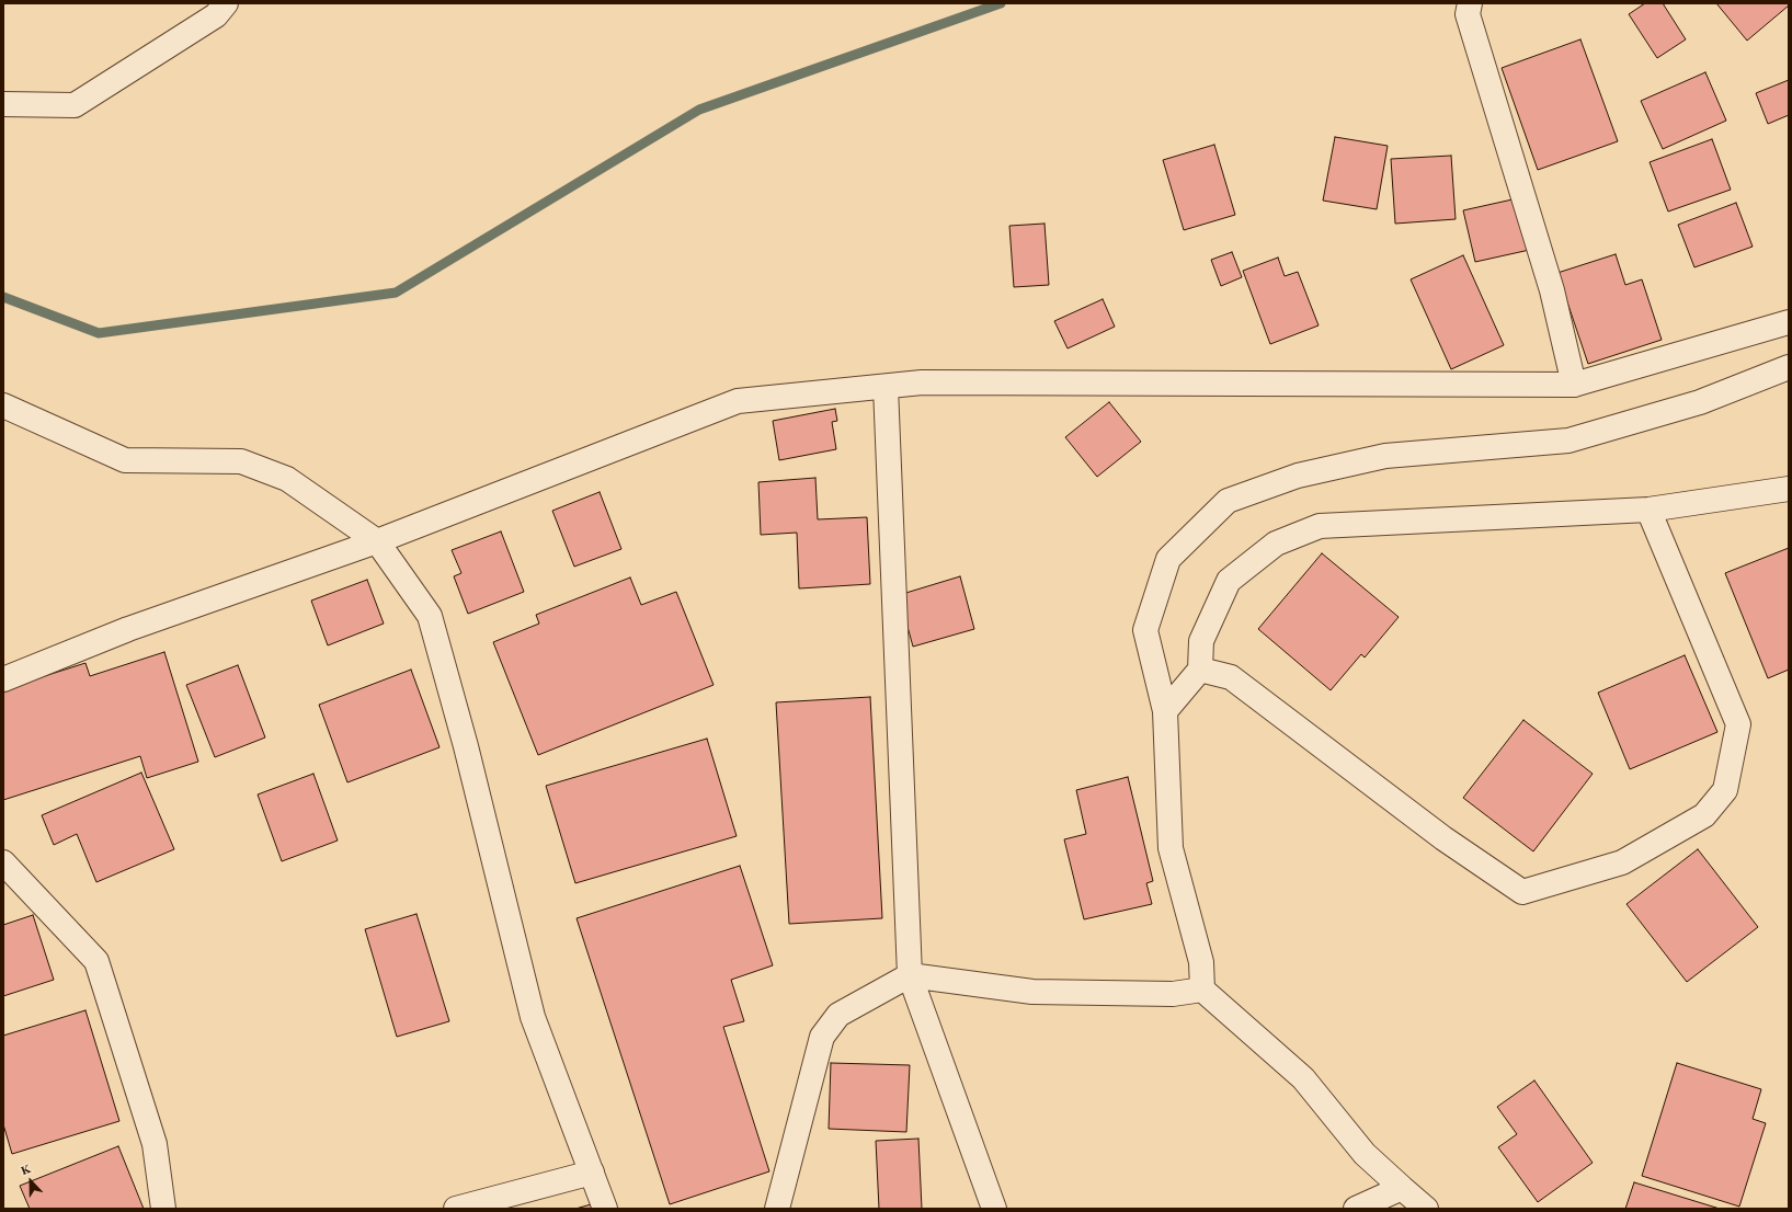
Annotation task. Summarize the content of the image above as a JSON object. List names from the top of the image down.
{
  "north": "top"
}
